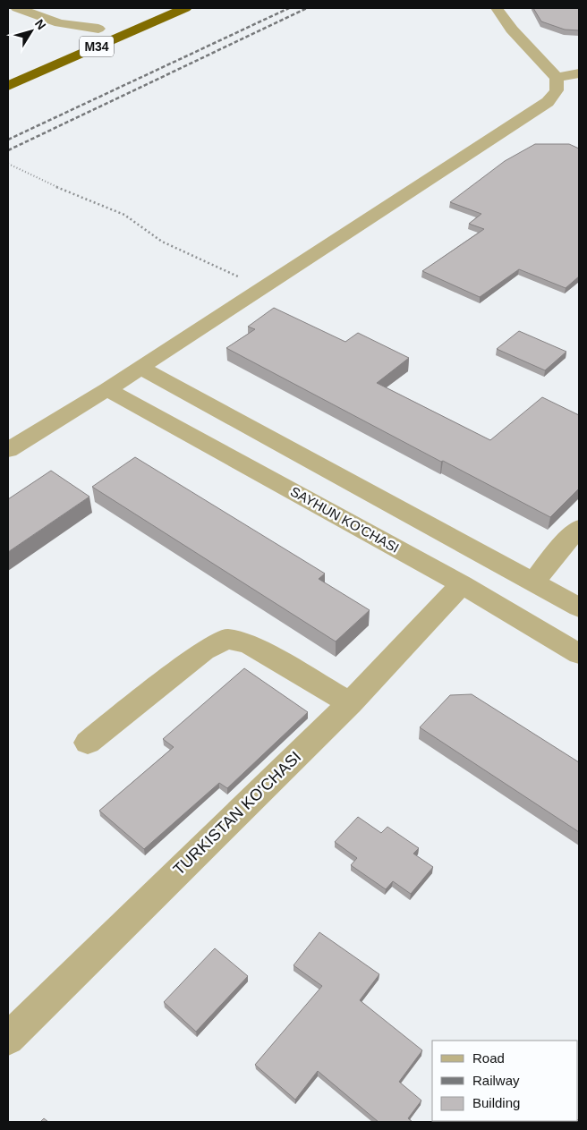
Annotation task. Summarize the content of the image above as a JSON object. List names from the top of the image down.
{
  "streets": {
    "highway": ["M34"],
    "street": ["SAYHUN KO'CHASI", "TURKISTAN KO'CHASI"]
  },
  "crossings": [
    ["SAYHUN KO'CHASI", "TURKISTAN KO'CHASI"]
  ],
  "legend": ["Road", "Railway", "Building"],
  "north": "top right"
}
